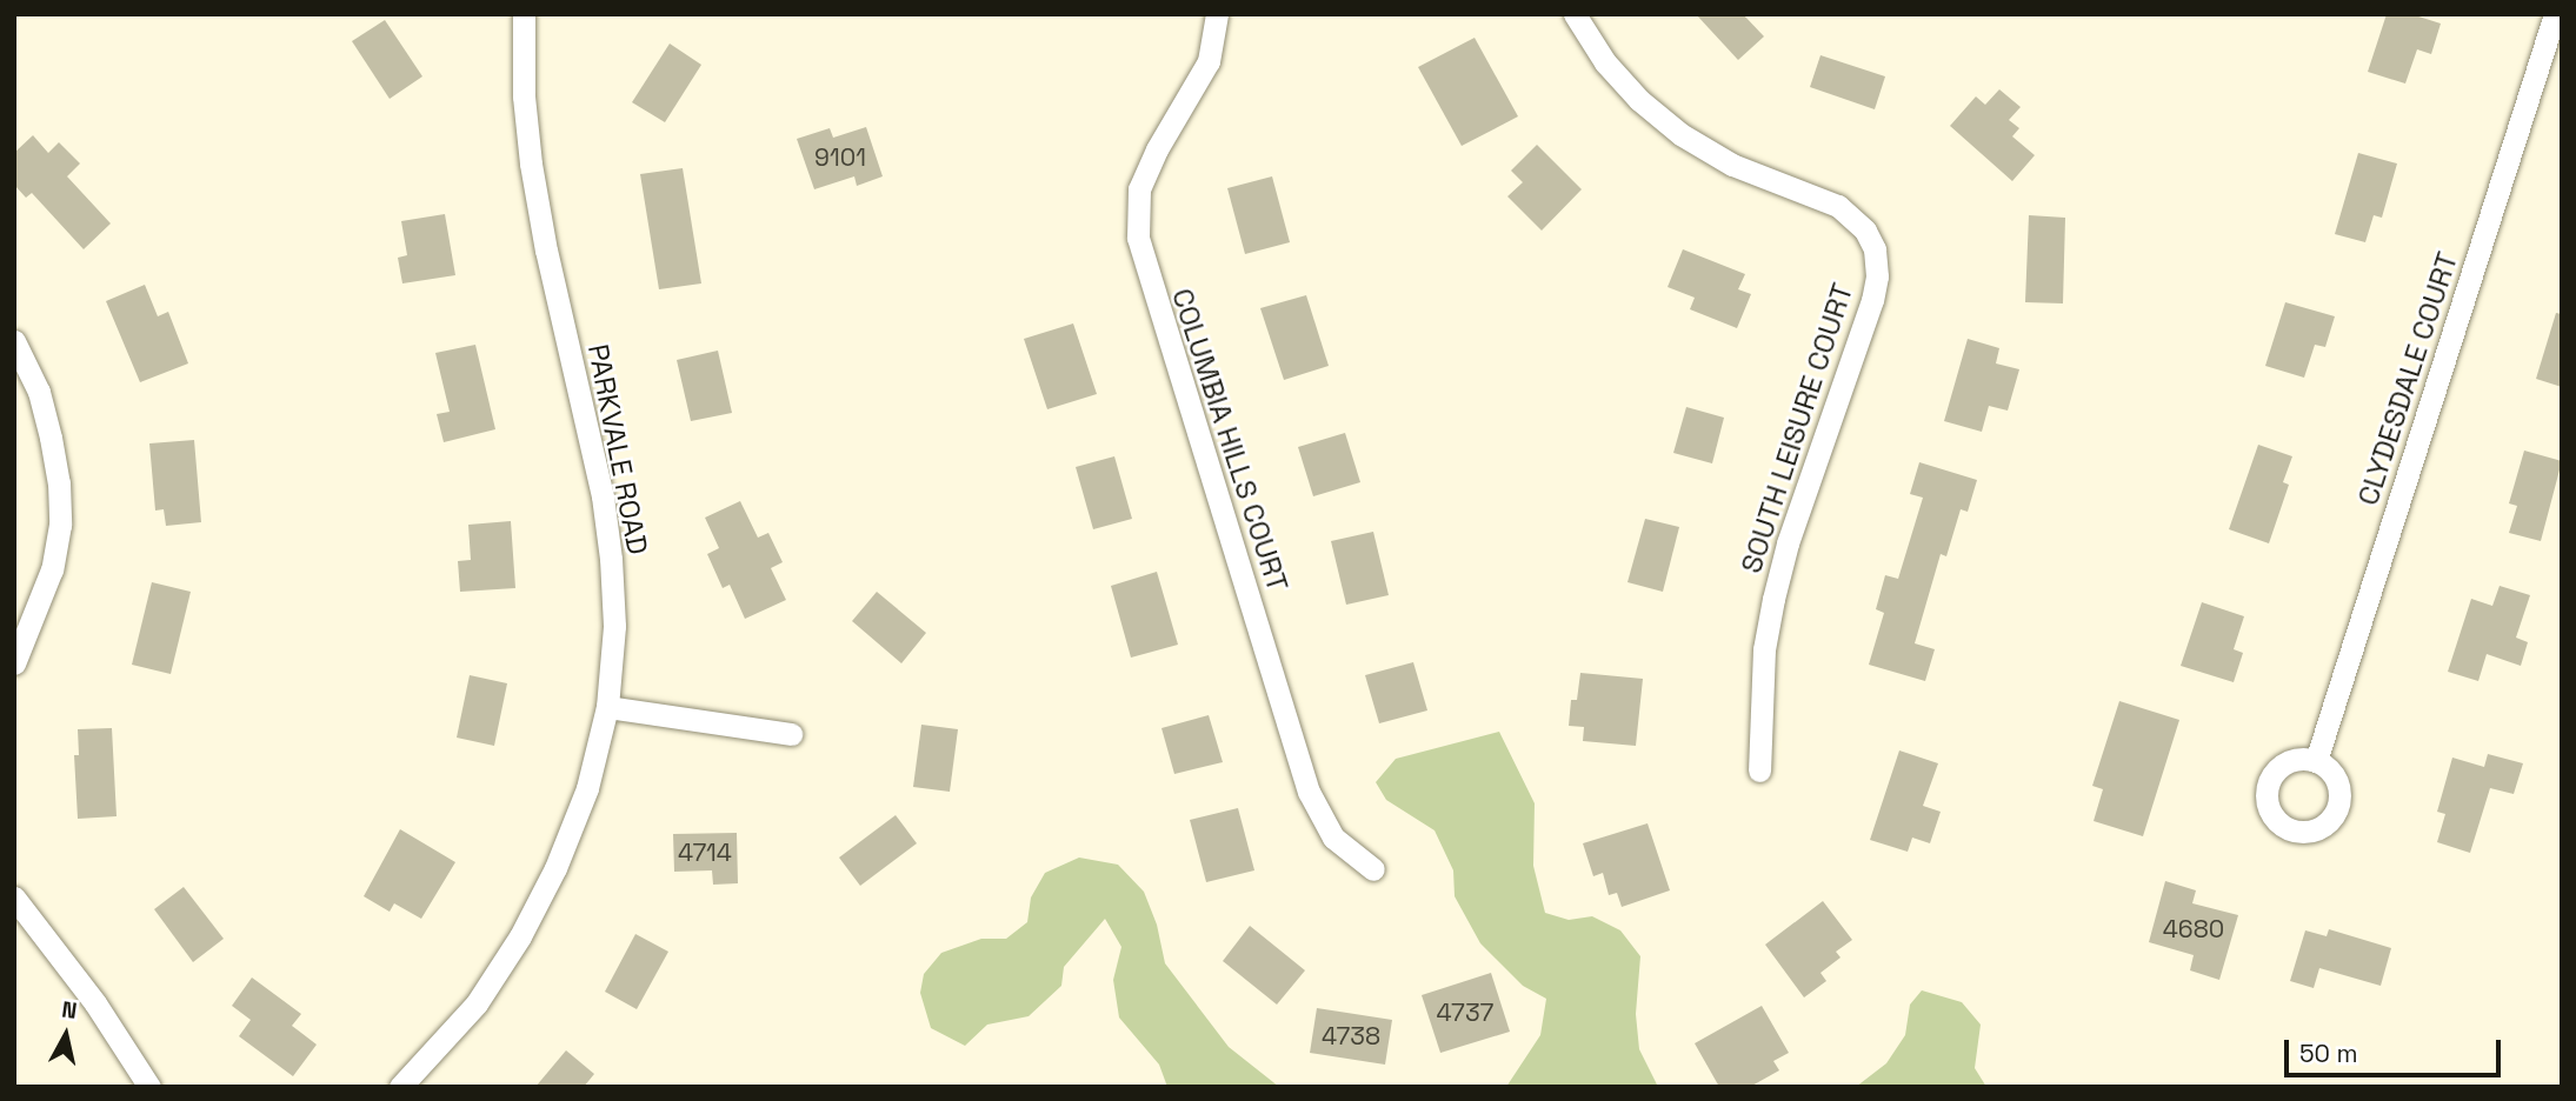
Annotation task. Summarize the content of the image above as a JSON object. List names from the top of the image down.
{
  "streets": {
    "street": [
      "CLYDESDALE COURT",
      "SOUTH LEISURE COURT",
      "COLUMBIA HILLS COURT",
      "PARKVALE ROAD"
    ]
  },
  "house_numbers": [
    "9101",
    "4714",
    "4680",
    "4737",
    "4738"
  ],
  "scale_bar": "50 m",
  "north": "top"
}
